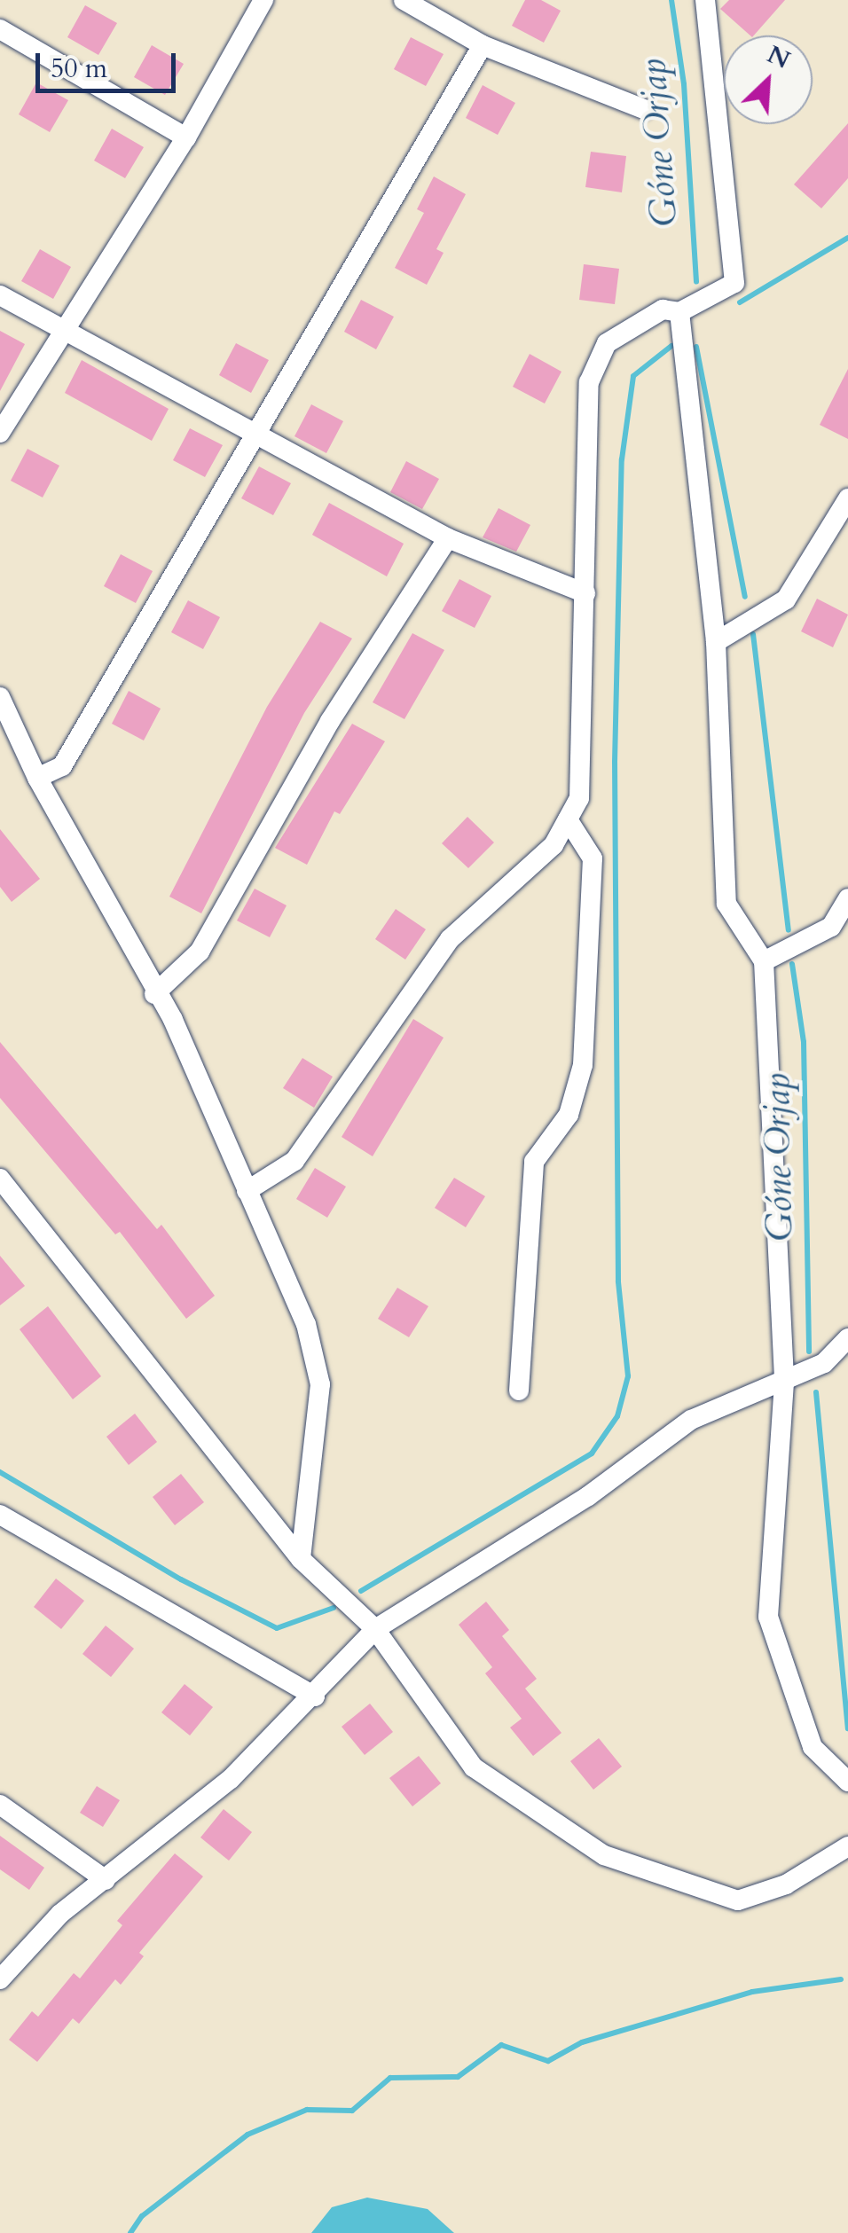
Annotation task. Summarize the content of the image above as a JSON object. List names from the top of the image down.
{
  "water": ["Góne Orjap"],
  "scale_bar": "50 m",
  "north": "top right"
}
